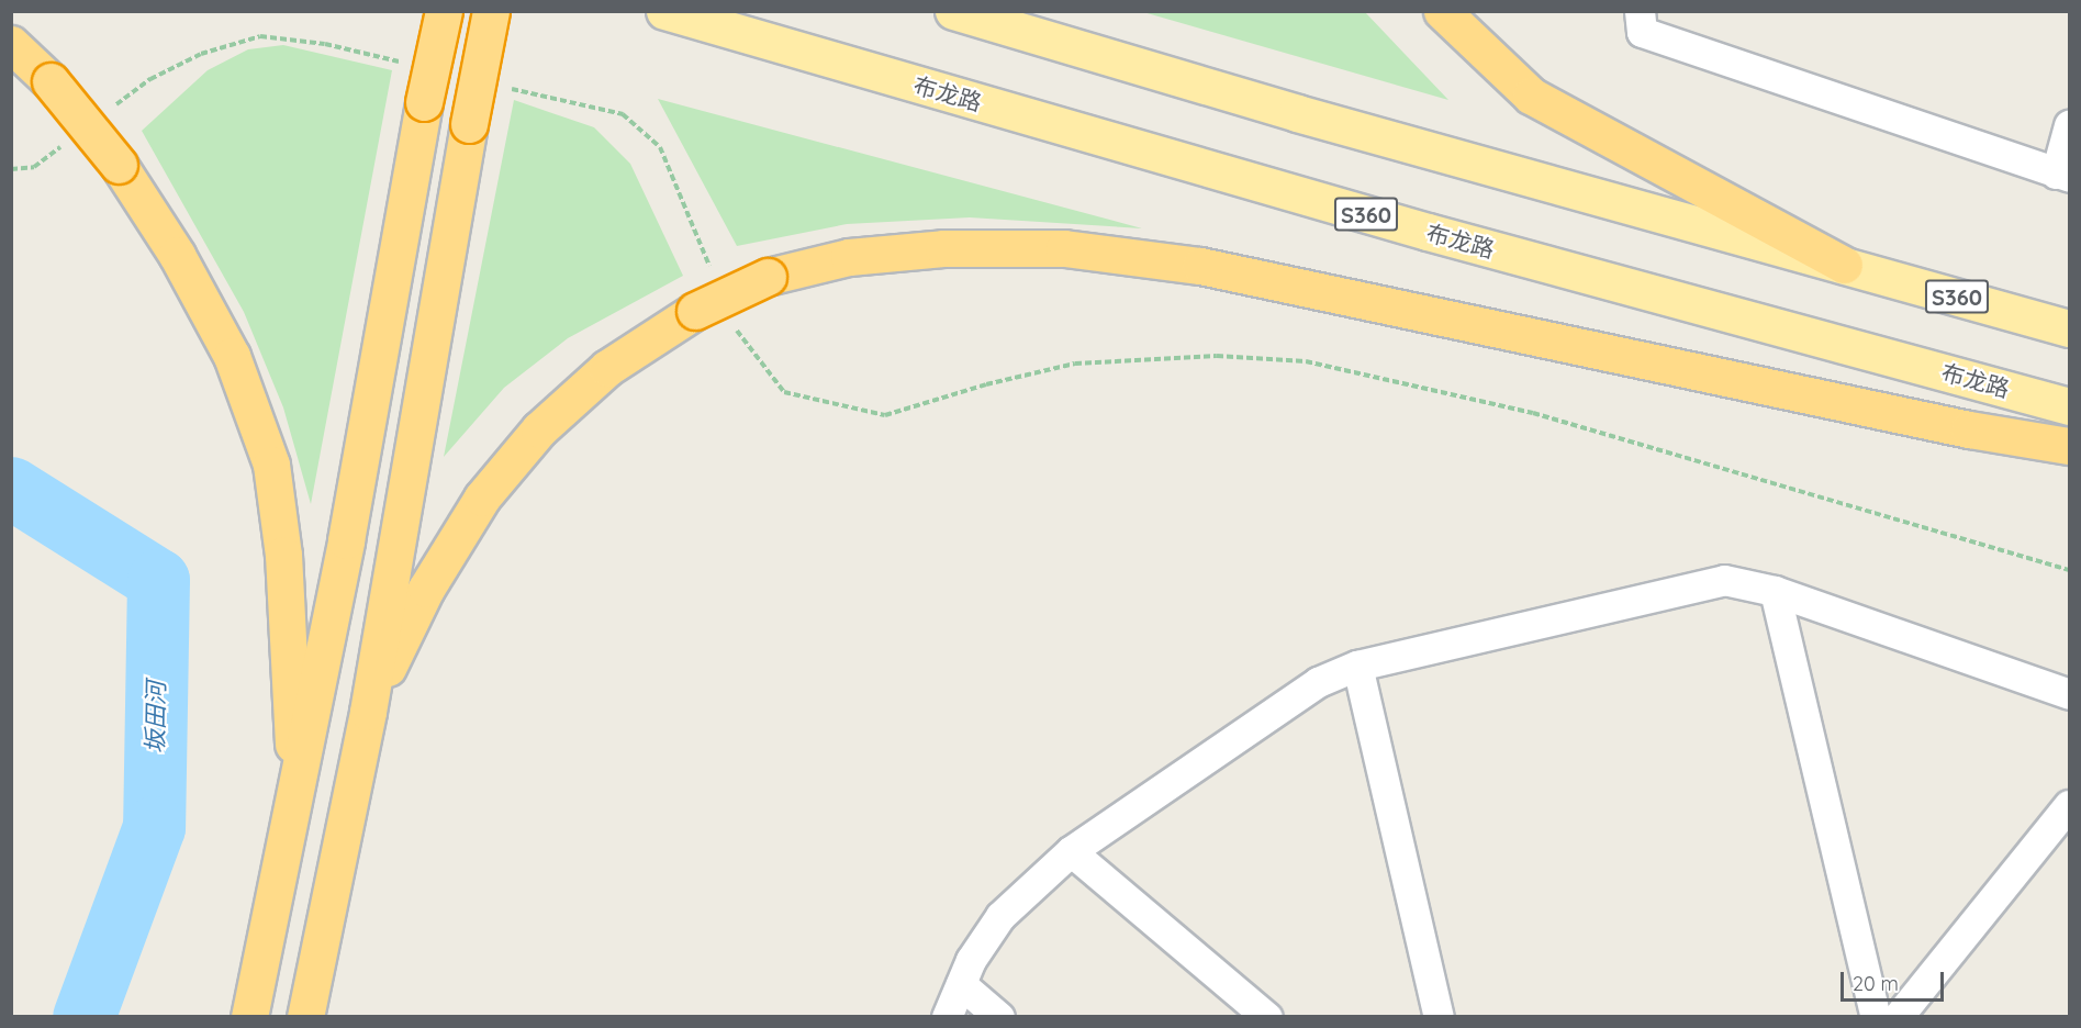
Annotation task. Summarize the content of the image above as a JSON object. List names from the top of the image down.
{
  "streets": {
    "main road": ["布龙路", "S360"]
  },
  "water": ["坂田河"],
  "scale_bar": "20 m"
}
